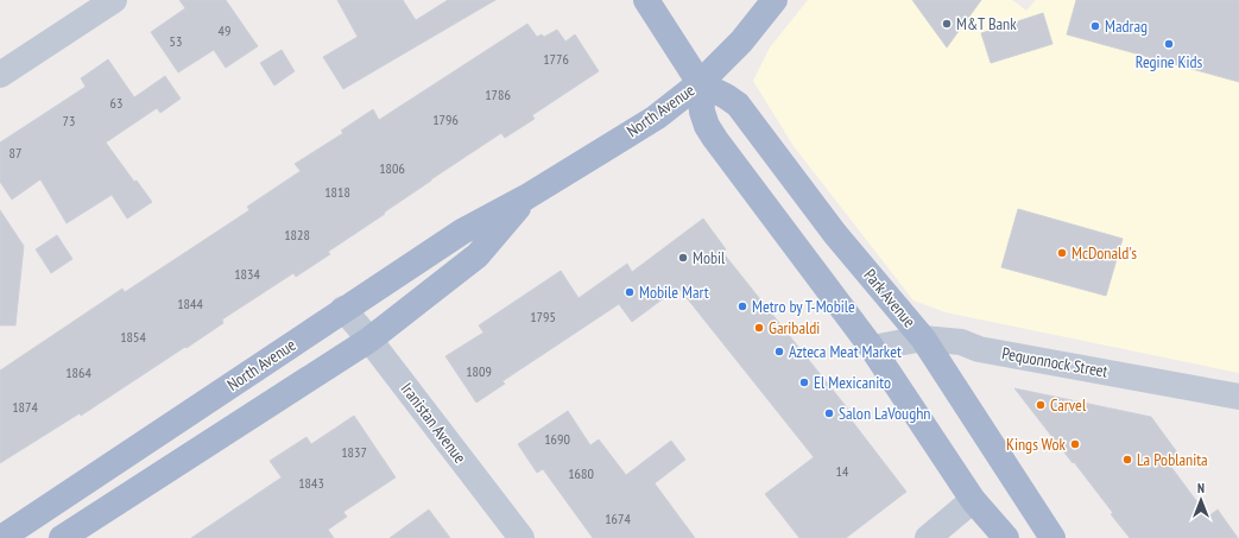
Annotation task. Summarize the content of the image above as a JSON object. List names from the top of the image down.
{
  "streets": {
    "main road": ["North Avenue", "Park Avenue"],
    "street": ["Pequonnock Street", "Iranistan Avenue"]
  },
  "crossings": [
    ["North Avenue", "Park Avenue"],
    ["North Avenue", "Iranistan Avenue"],
    ["Park Avenue", "Pequonnock Street"]
  ],
  "places": [
    "M&T Bank",
    "Madrag",
    "Regine Kids",
    "McDonald's",
    "Mobil",
    "Mobile Mart",
    "Metro by T-Mobile",
    "Garibaldi",
    "Azteca Meat Market",
    "El Mexicanito",
    "Carvel",
    "Salon LaVoughn",
    "Kings Wok",
    "La Poblanita"
  ],
  "house_numbers": [
    "49",
    "53",
    "1776",
    "1786",
    "63",
    "1796",
    "73",
    "87",
    "1806",
    "1818",
    "1828",
    "1834",
    "1844",
    "1795",
    "1854",
    "1809",
    "1864",
    "1874",
    "1690",
    "1837",
    "14",
    "1680",
    "1843",
    "1674"
  ],
  "north": "top"
}
